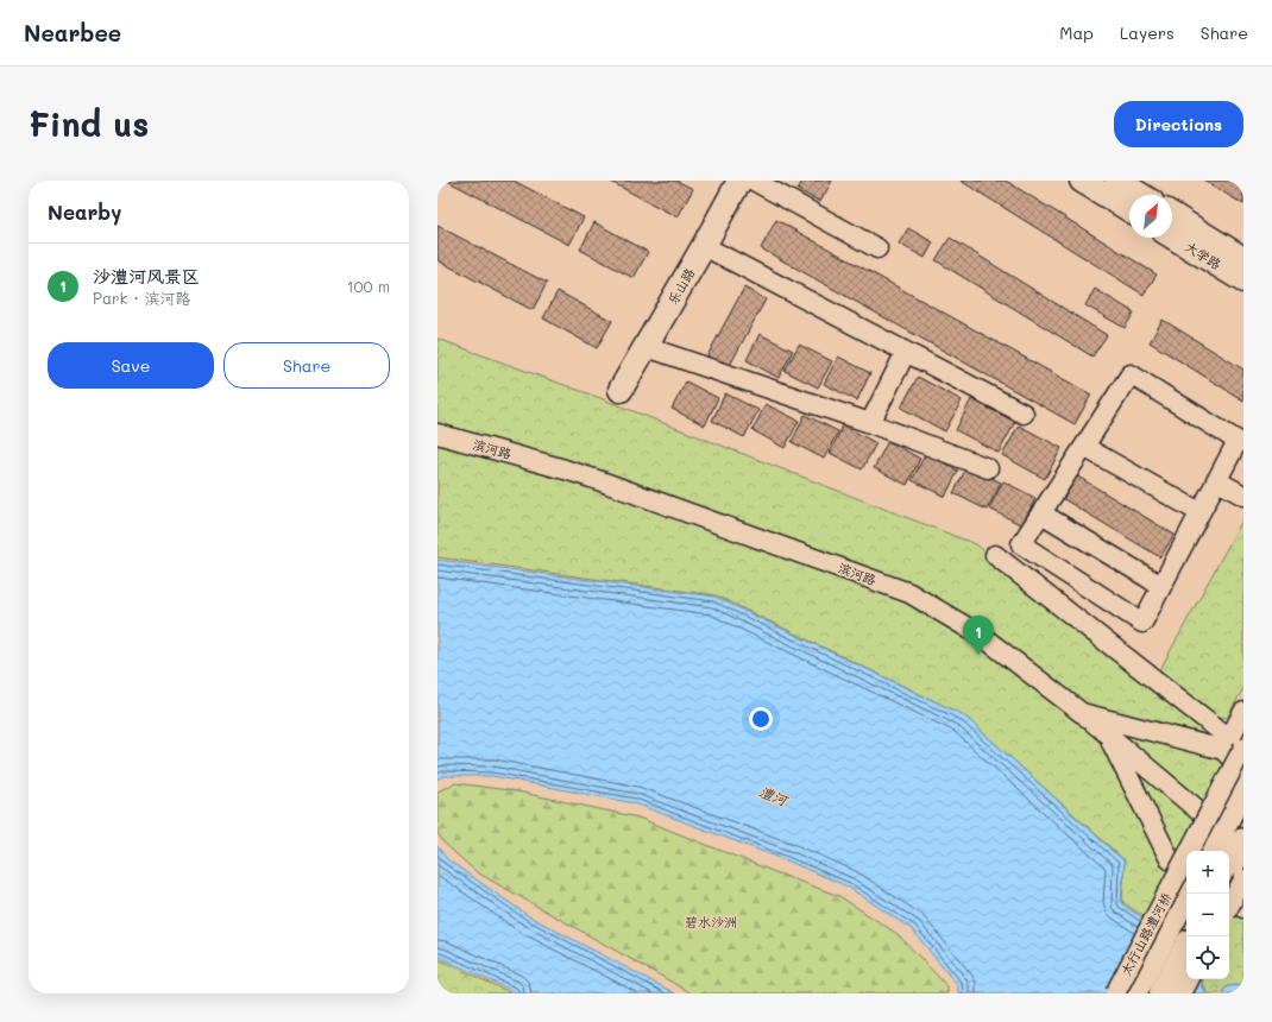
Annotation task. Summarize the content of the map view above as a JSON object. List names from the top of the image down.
{
  "streets": {
    "main road": ["太行山路澧河桥"],
    "street": ["大学路", "乐山路", "滨河路"]
  },
  "crossings": [
    ["滨河路", "太行山路澧河桥"]
  ],
  "water": ["澧河"],
  "parks": ["碧水沙洲"],
  "north": "top right",
  "page": {
    "header": "Nearbee",
    "nav": ["Map", "Layers", "Share"],
    "buttons": [
      "Directions",
      ["Save", "Share"]
    ],
    "title": "Find us",
    "heading": "Nearby",
    "list": [
      {
        "mark": "1",
        "name": "沙澧河风景区",
        "note": "Park · 滨河路",
        "value": "100 m"
      }
    ],
    "pins": "1",
    "map_buttons": ["+", "−"]
  }
}
